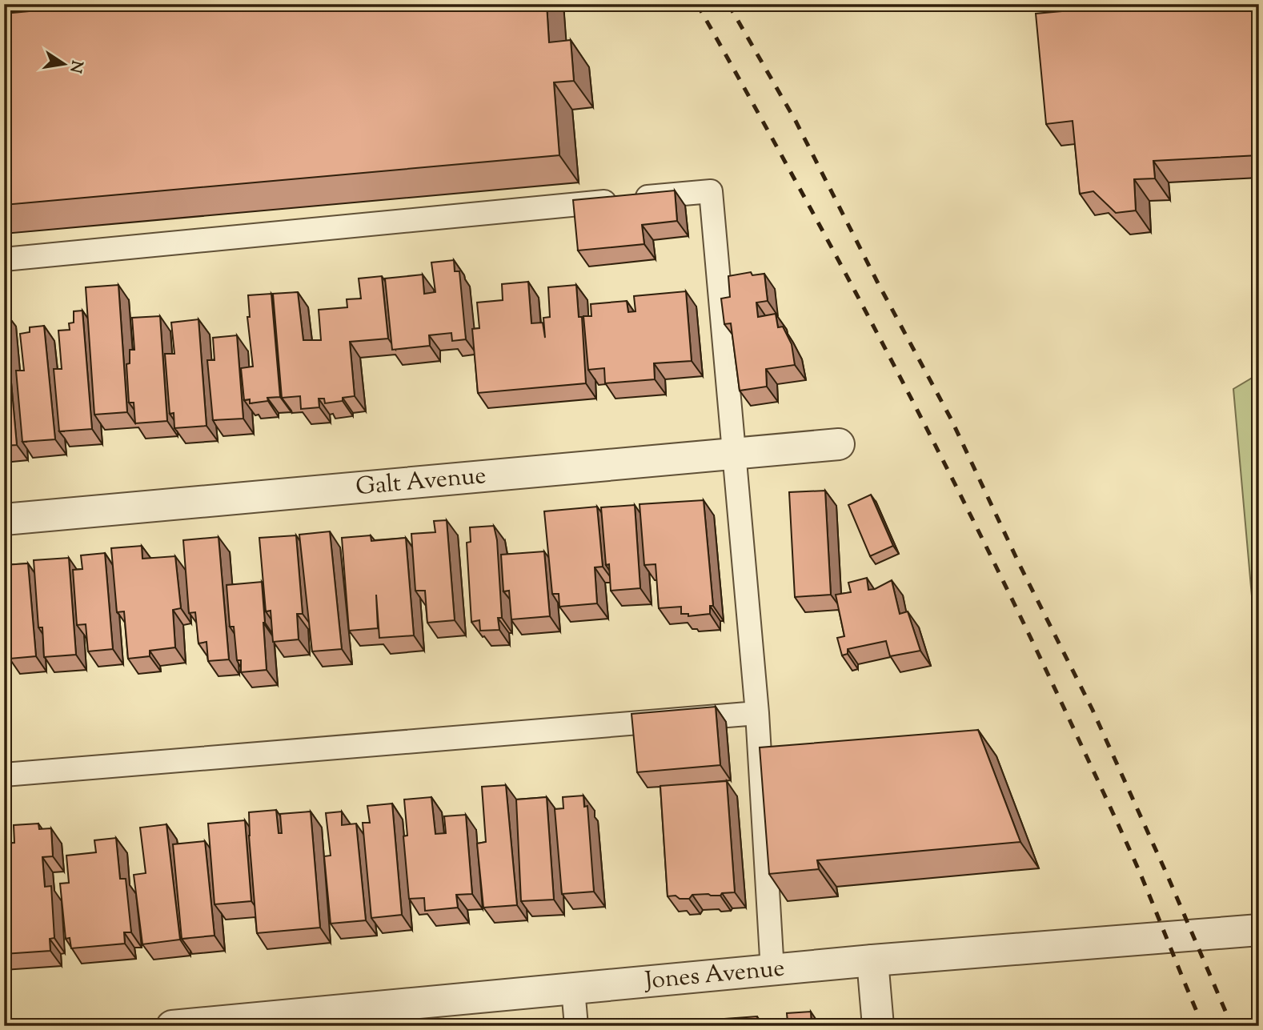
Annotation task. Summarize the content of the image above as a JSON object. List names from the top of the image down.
{
  "streets": {
    "street": ["Galt Avenue", "Jones Avenue"]
  },
  "north": "right"
}
